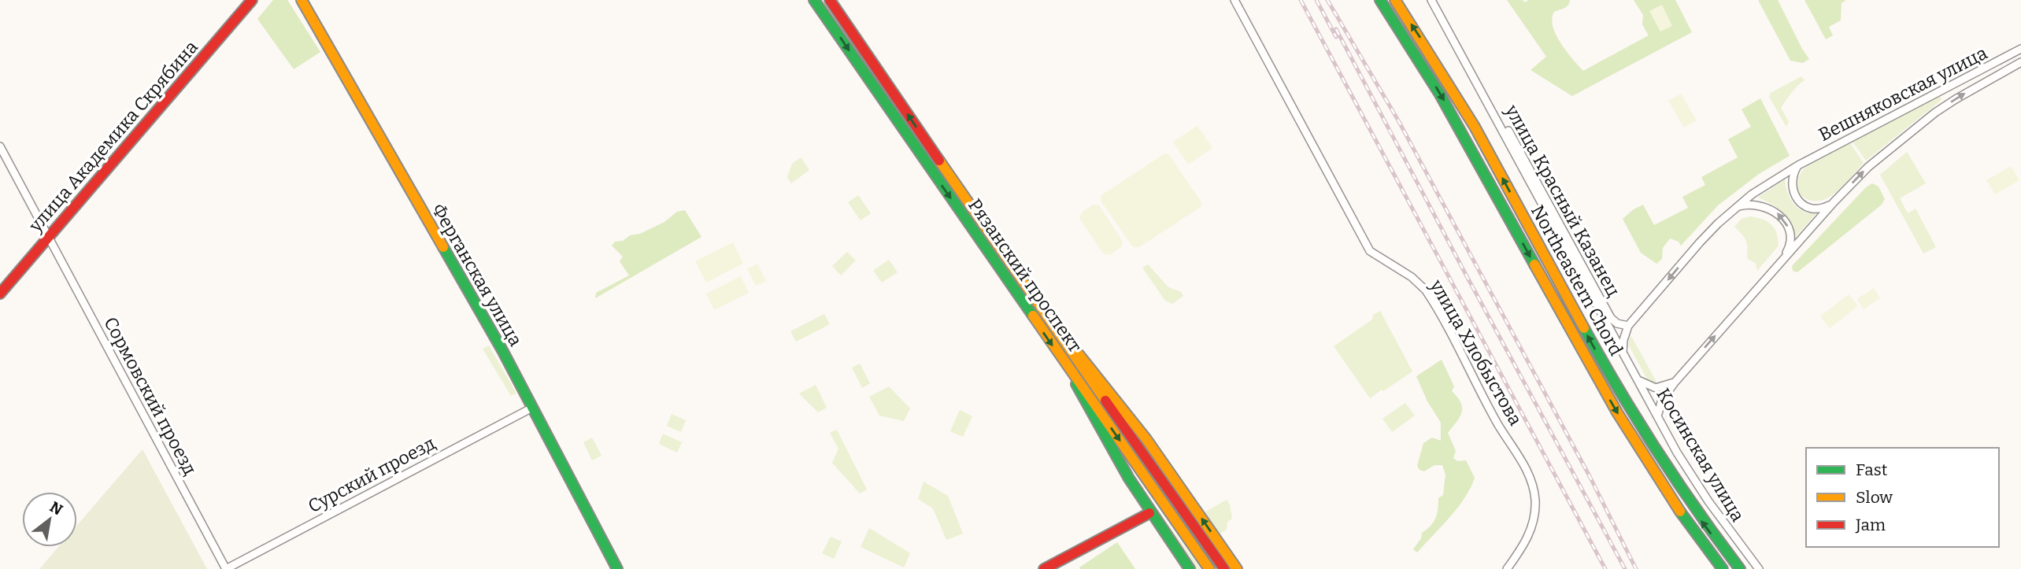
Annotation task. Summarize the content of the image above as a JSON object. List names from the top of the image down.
{
  "streets": {
    "main road": [
      "улица Академика Скрябина",
      "Ферганская улица",
      "Рязанский проспект",
      "Northeastern Chord"
    ],
    "street": [
      "Вешняковская улица",
      "улица Красный Казанец",
      "улица Хлобыстова",
      "Сормовский проезд",
      "Косинская улица",
      "Сурский проезд"
    ]
  },
  "crossings": [
    ["Вешняковская улица", "улица Красный Казанец"],
    ["Вешняковская улица", "Косинская улица"],
    ["улица Академика Скрябина", "Сормовский проезд"],
    ["улица Красный Казанец", "Косинская улица"],
    ["Ферганская улица", "Сурский проезд"],
    ["Сормовский проезд", "Сурский проезд"]
  ],
  "legend": ["Fast", "Slow", "Jam"],
  "north": "top right"
}
